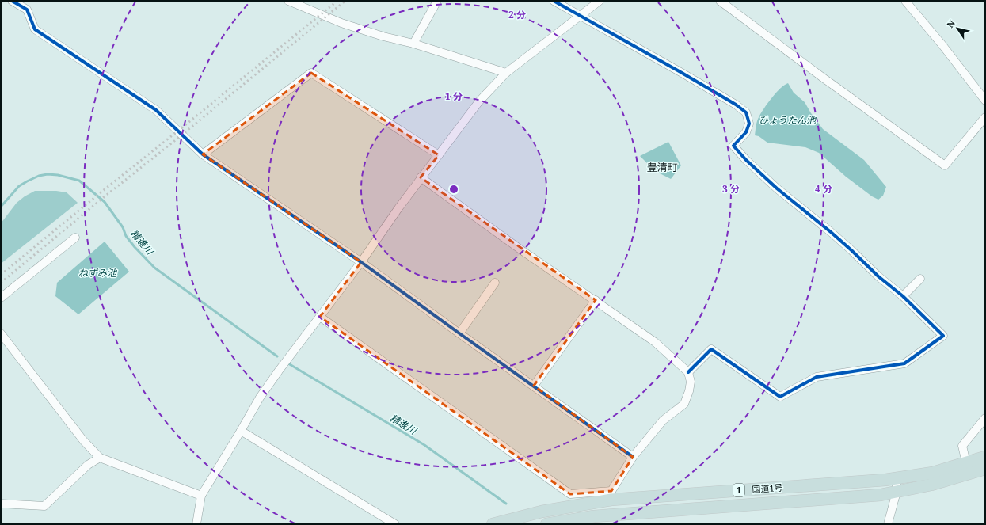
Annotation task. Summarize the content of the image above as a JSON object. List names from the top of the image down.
{
  "streets": {
    "highway": ["国道1号", "1"]
  },
  "districts": ["豊清町"],
  "water": ["ひょうたん池", "精進川", "ねずみ池"],
  "north": "top left",
  "rings": [
    "2 分",
    "1 分",
    "3 分",
    "4 分"
  ]
}
